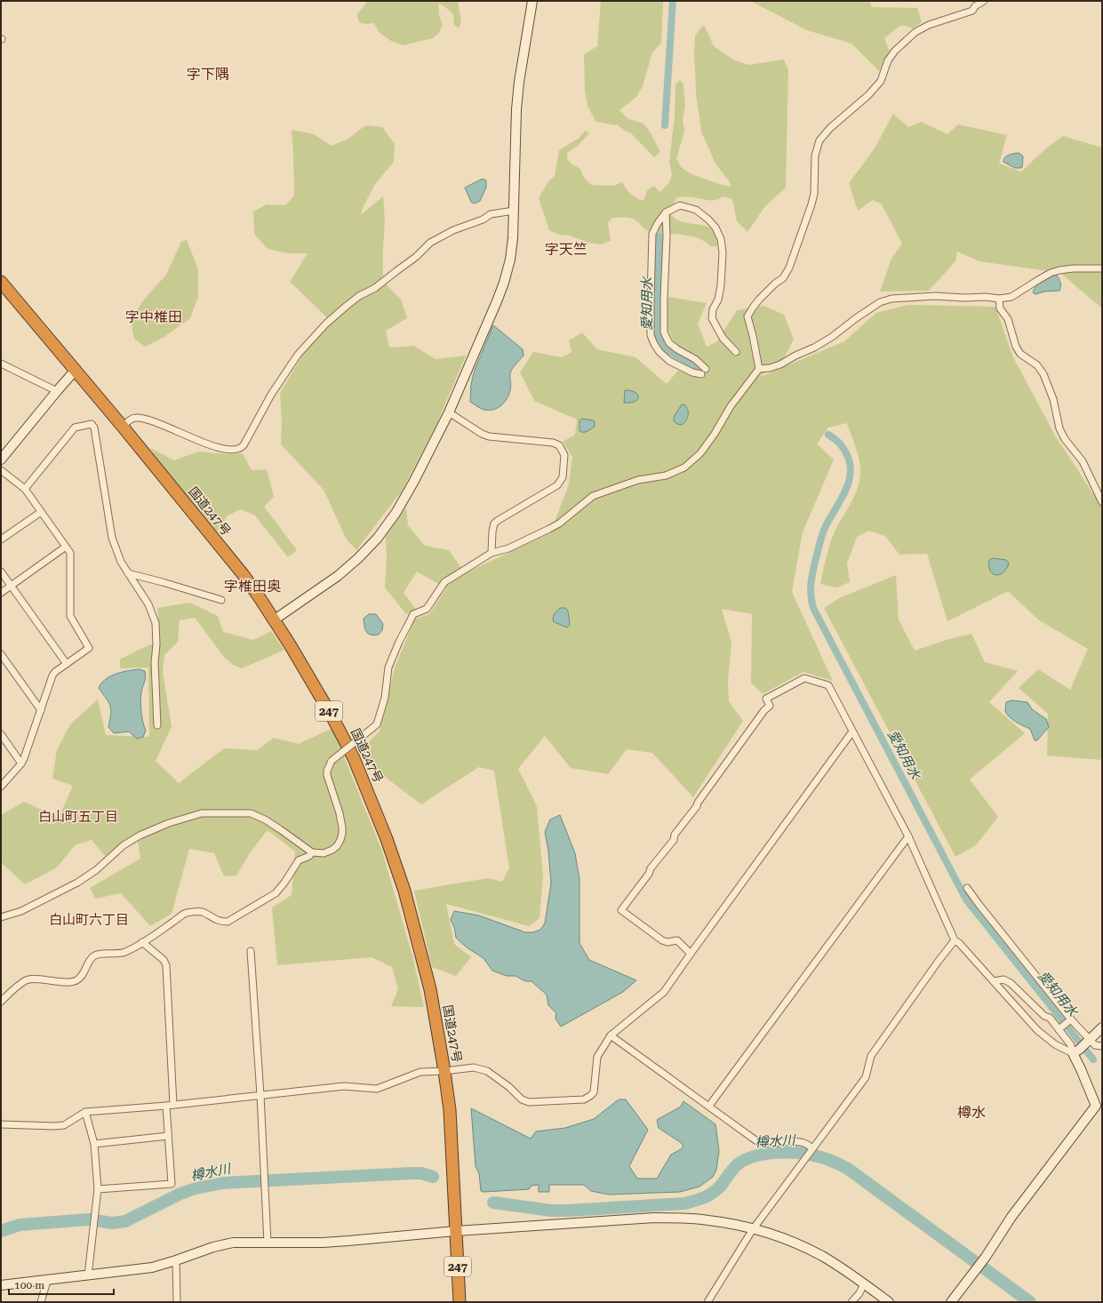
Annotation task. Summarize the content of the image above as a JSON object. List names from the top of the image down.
{
  "streets": {
    "highway": ["国道247号", "247"]
  },
  "districts": [
    "字下隅",
    "字天竺",
    "字中椎田",
    "字椎田奥",
    "白山町五丁目",
    "白山町六丁目",
    "樽水"
  ],
  "water": ["愛知用水", "樽水川"],
  "scale_bar": "100 m"
}
